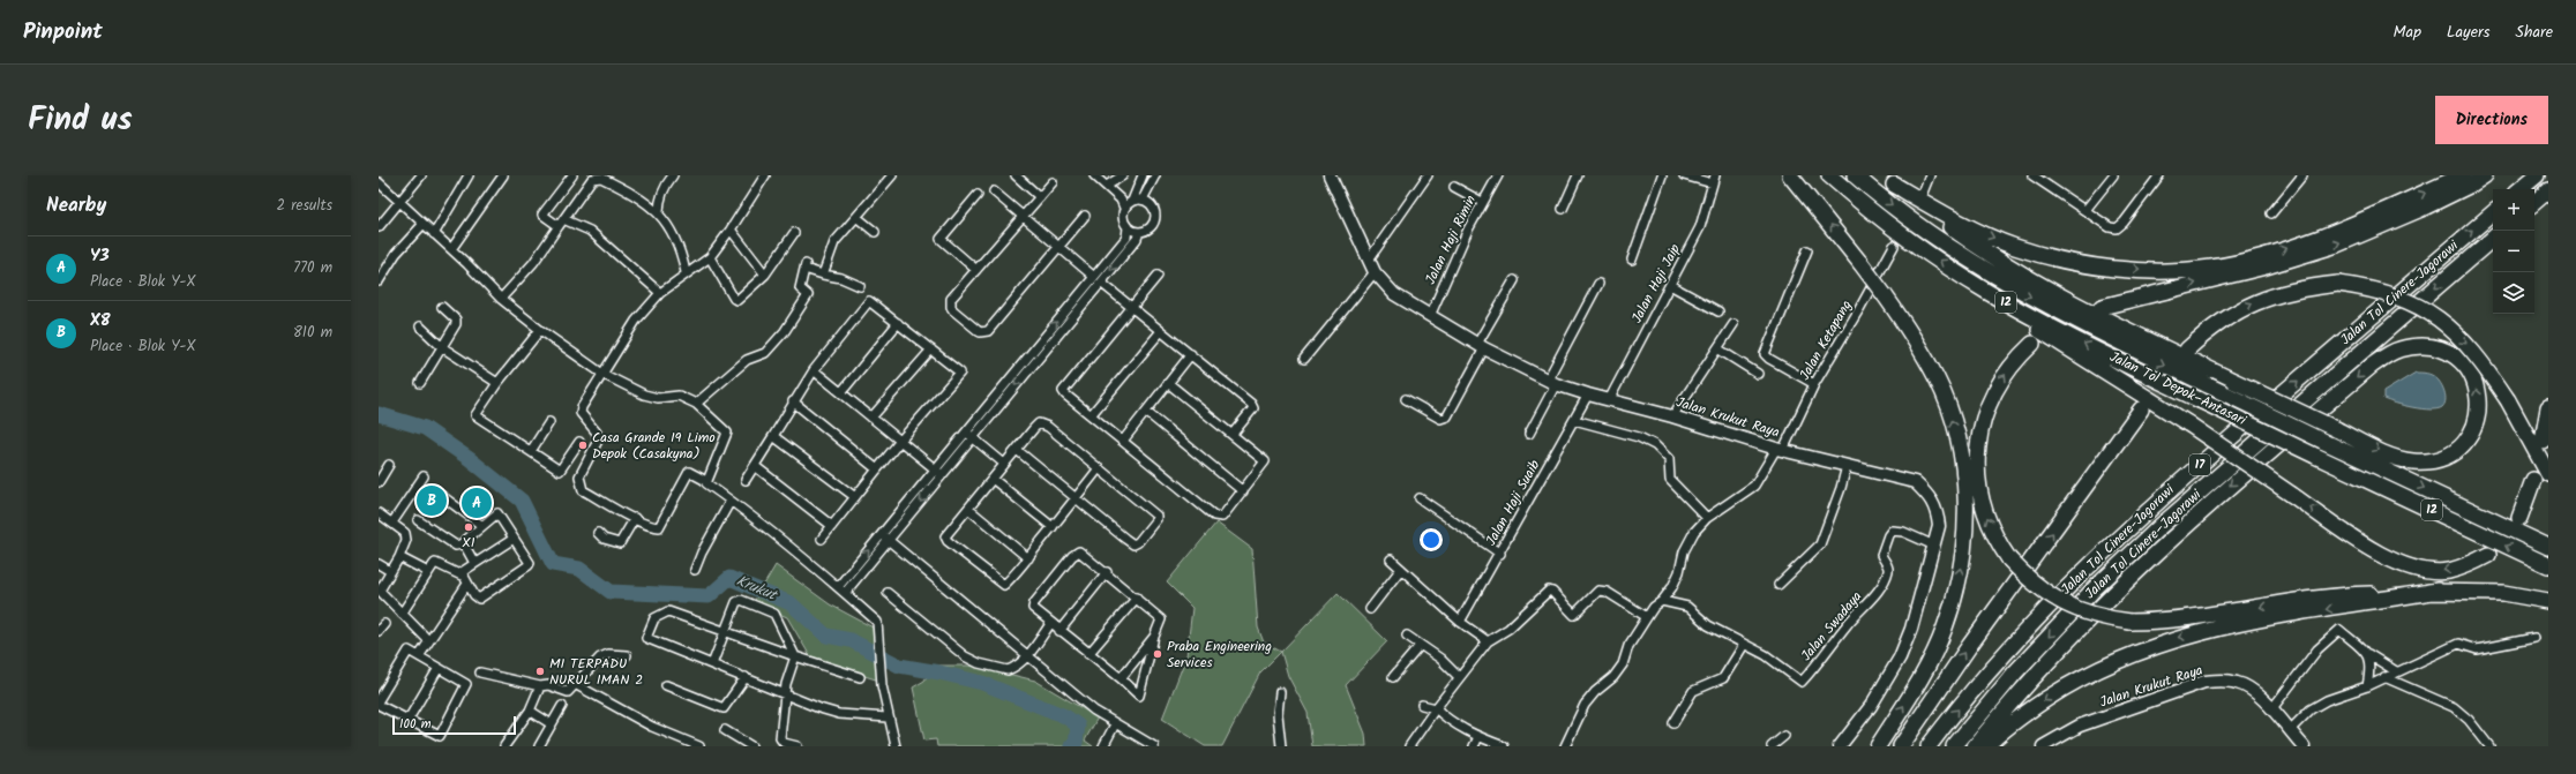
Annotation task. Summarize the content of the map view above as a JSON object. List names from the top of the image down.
{
  "streets": {
    "highway": [
      "Jalan Tol Cinere-Jagorawi",
      "12",
      "Jalan Tol Depok–Antasari",
      "17",
      "Jalan Tol Cinere–Jagorawi"
    ],
    "street": [
      "Jalan Haji Rimin",
      "Jalan Haji Jaip",
      "Jalan Ketapang",
      "Jalan Krukut Raya",
      "Jalan Haji Suaib",
      "Jalan Swadaya"
    ]
  },
  "crossings": [
    ["Jalan Haji Rimin", "Jalan Krukut Raya"],
    ["Jalan Haji Jaip", "Jalan Krukut Raya"],
    ["Jalan Ketapang", "Jalan Krukut Raya"],
    ["Jalan Ketapang", "Jalan Swadaya"],
    ["Jalan Krukut Raya", "Jalan Haji Suaib"],
    ["Jalan Krukut Raya", "Jalan Swadaya"]
  ],
  "water": ["Krukut"],
  "places": [
    "Casa Grande I9 Limo Depok (Casakyna)",
    "X1",
    "Praba Engineering Services",
    "MI TERPADU NURUL IMAN 2"
  ],
  "scale_bar": "100 m",
  "page": {
    "header": "Pinpoint",
    "nav": ["Map", "Layers", "Share"],
    "title": "Find us",
    "buttons": "Directions",
    "heading": ["Nearby", "2 results"],
    "map_buttons": ["+", "−"],
    "list": [
      {
        "mark": "A",
        "name": "Y3",
        "note": "Place · Blok Y-X",
        "value": "770 m"
      },
      {
        "mark": "B",
        "name": "X8",
        "note": "Place · Blok Y-X",
        "value": "810 m"
      }
    ],
    "pins": ["B", "A"],
    "scale": "100 m"
  }
}
